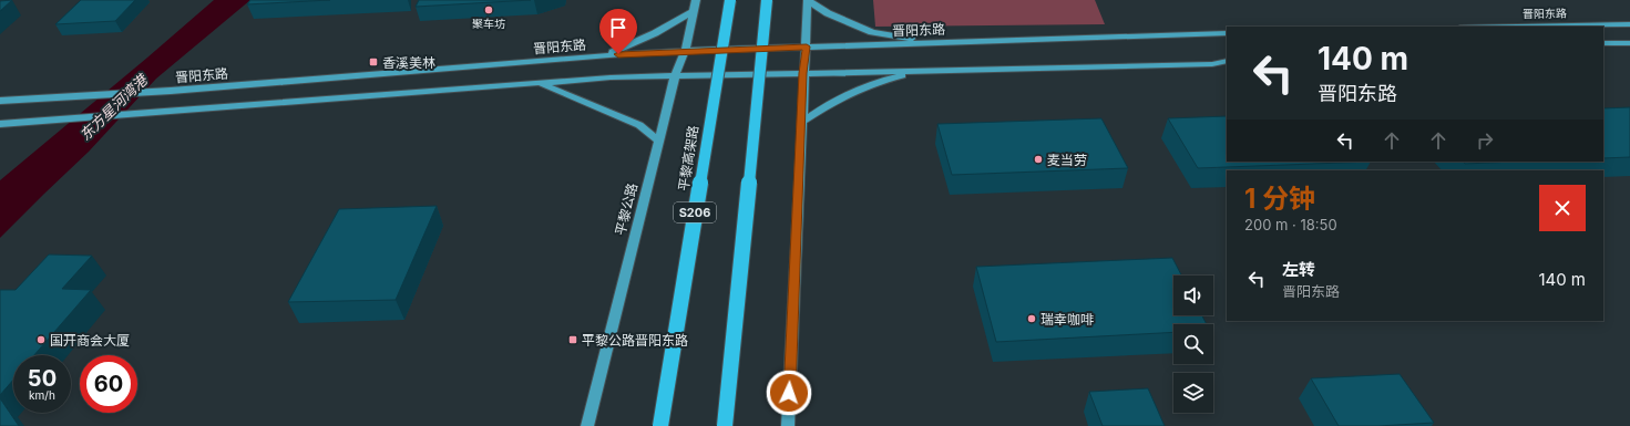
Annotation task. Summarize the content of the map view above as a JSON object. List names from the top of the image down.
{
  "streets": {
    "highway": ["平黎高架路", "S206"],
    "main road": ["晋阳东路", "平黎公路"]
  },
  "crossings": [
    ["晋阳东路", "平黎公路"]
  ],
  "water": ["东方星河湾港"],
  "places": {
    "other": [
      "聚车坊",
      "麦当劳",
      "瑞幸咖啡",
      "国开商会大厦"
    ],
    "transit": ["香溪美林", "平黎公路晋阳东路"]
  },
  "page": {
    "turn": ["140 m", "晋阳东路"],
    "heading": ["1 分钟", "200 m · 18:50"],
    "list": [
      {
        "name": "左转",
        "note": "晋阳东路",
        "value": "140 m"
      }
    ],
    "speed": "50 km/h",
    "limit": "60"
  }
}
